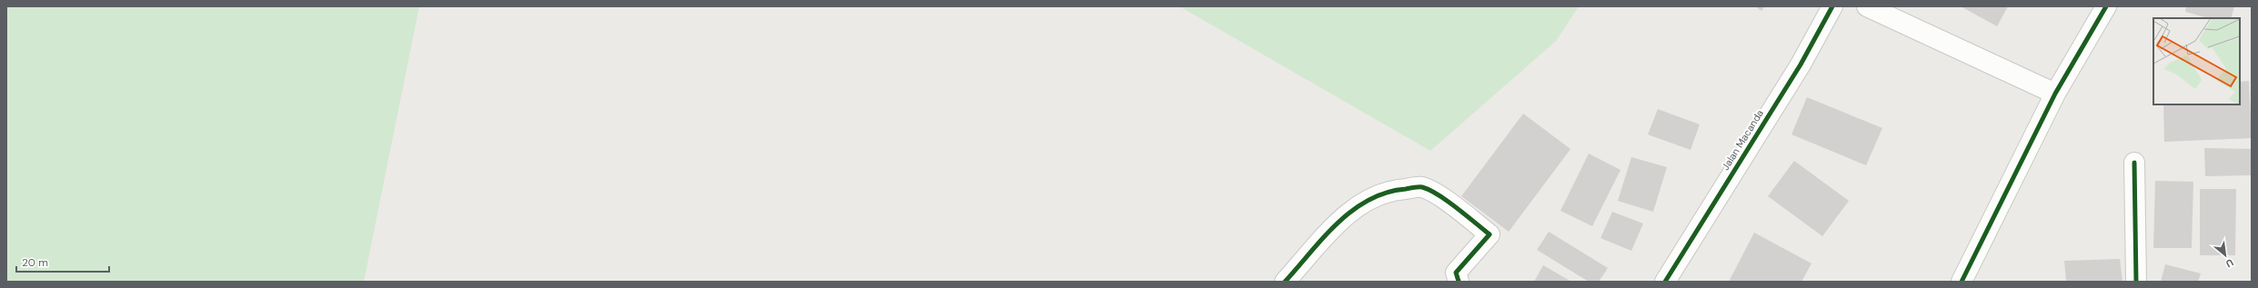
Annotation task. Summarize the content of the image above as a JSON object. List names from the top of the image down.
{
  "streets": {
    "street": ["Jalan Macanda"]
  },
  "scale_bar": "20 m",
  "north": "bottom right"
}
